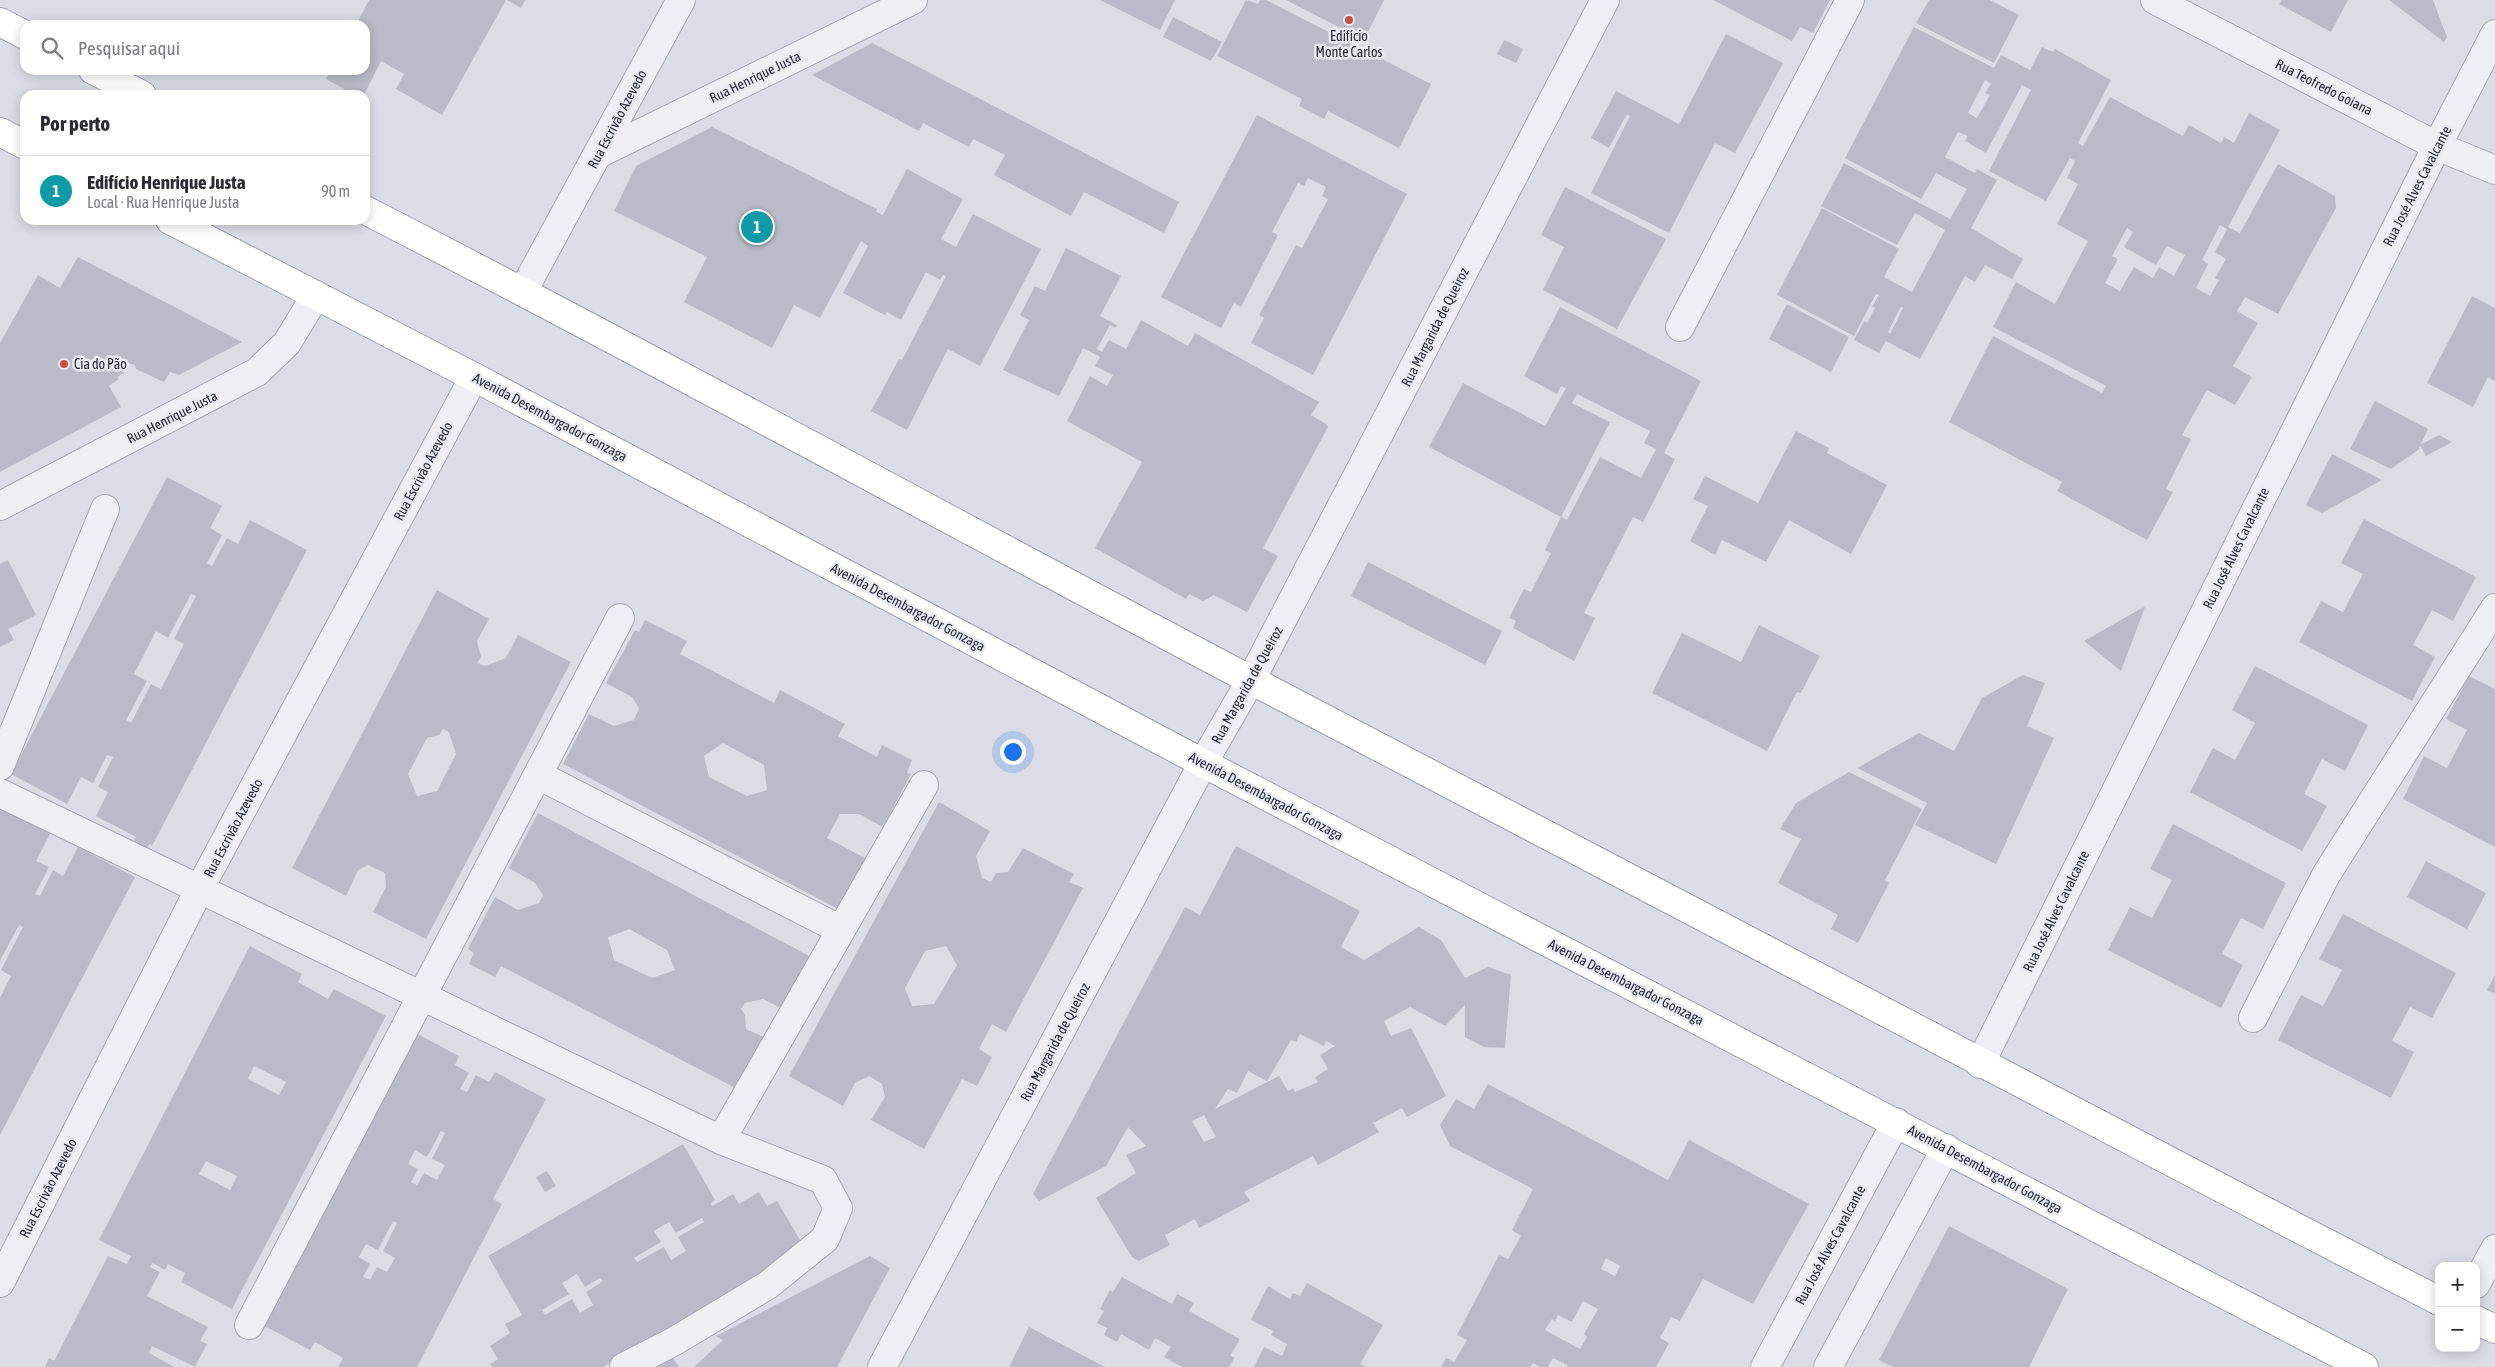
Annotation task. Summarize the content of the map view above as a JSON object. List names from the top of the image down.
{
  "streets": {
    "main road": ["Avenida Desembargador Gonzaga"],
    "street": [
      "Rua Henrique Justa",
      "Rua Teofredo Goiana",
      "Rua Escrivão Azevedo",
      "Rua José Alves Cavalcante",
      "Rua Margarida de Queiroz"
    ]
  },
  "crossings": [
    ["Rua Henrique Justa", "Rua Escrivão Azevedo"],
    ["Rua Henrique Justa", "Avenida Desembargador Gonzaga"],
    ["Rua Teofredo Goiana", "Rua José Alves Cavalcante"],
    ["Rua Escrivão Azevedo", "Avenida Desembargador Gonzaga"],
    ["Rua José Alves Cavalcante", "Avenida Desembargador Gonzaga"],
    ["Rua Margarida de Queiroz", "Avenida Desembargador Gonzaga"]
  ],
  "places": ["Edifício Monte Carlos", "Cia do Pão"],
  "page": {
    "search": "Pesquisar aqui",
    "heading": "Por perto",
    "list": [
      {
        "mark": "1",
        "name": "Edifício Henrique Justa",
        "note": "Local · Rua Henrique Justa",
        "value": "90 m"
      }
    ],
    "pins": "1",
    "map_buttons": ["+", "−"]
  }
}
